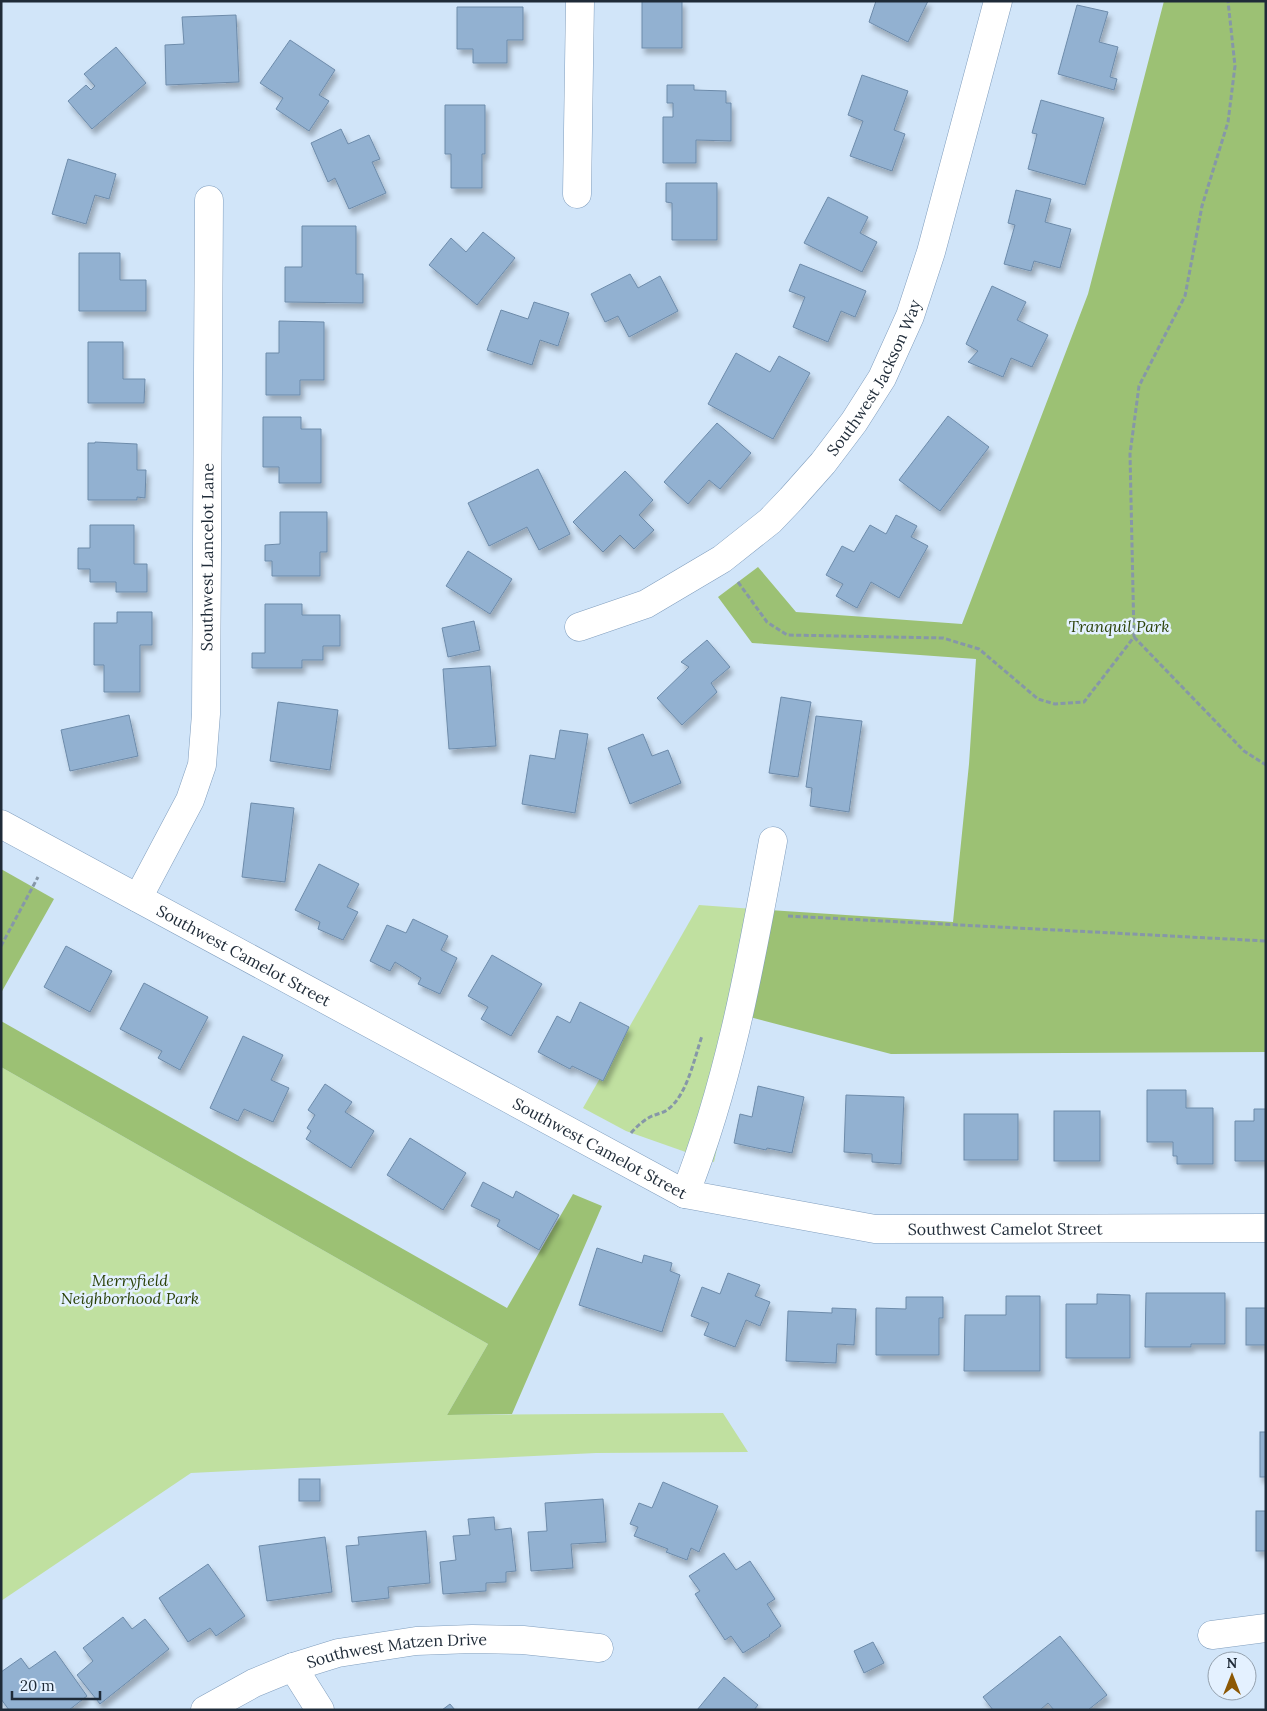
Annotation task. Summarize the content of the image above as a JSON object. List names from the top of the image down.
{
  "streets": {
    "street": [
      "Southwest Jackson Way",
      "Southwest Lancelot Lane",
      "Southwest Camelot Street",
      "Southwest Matzen Drive"
    ]
  },
  "crossings": [
    ["Southwest Lancelot Lane", "Southwest Camelot Street"]
  ],
  "parks": ["Tranquil Park", "Merryfield Neighborhood Park"],
  "scale_bar": "20 m",
  "north": "top"
}
